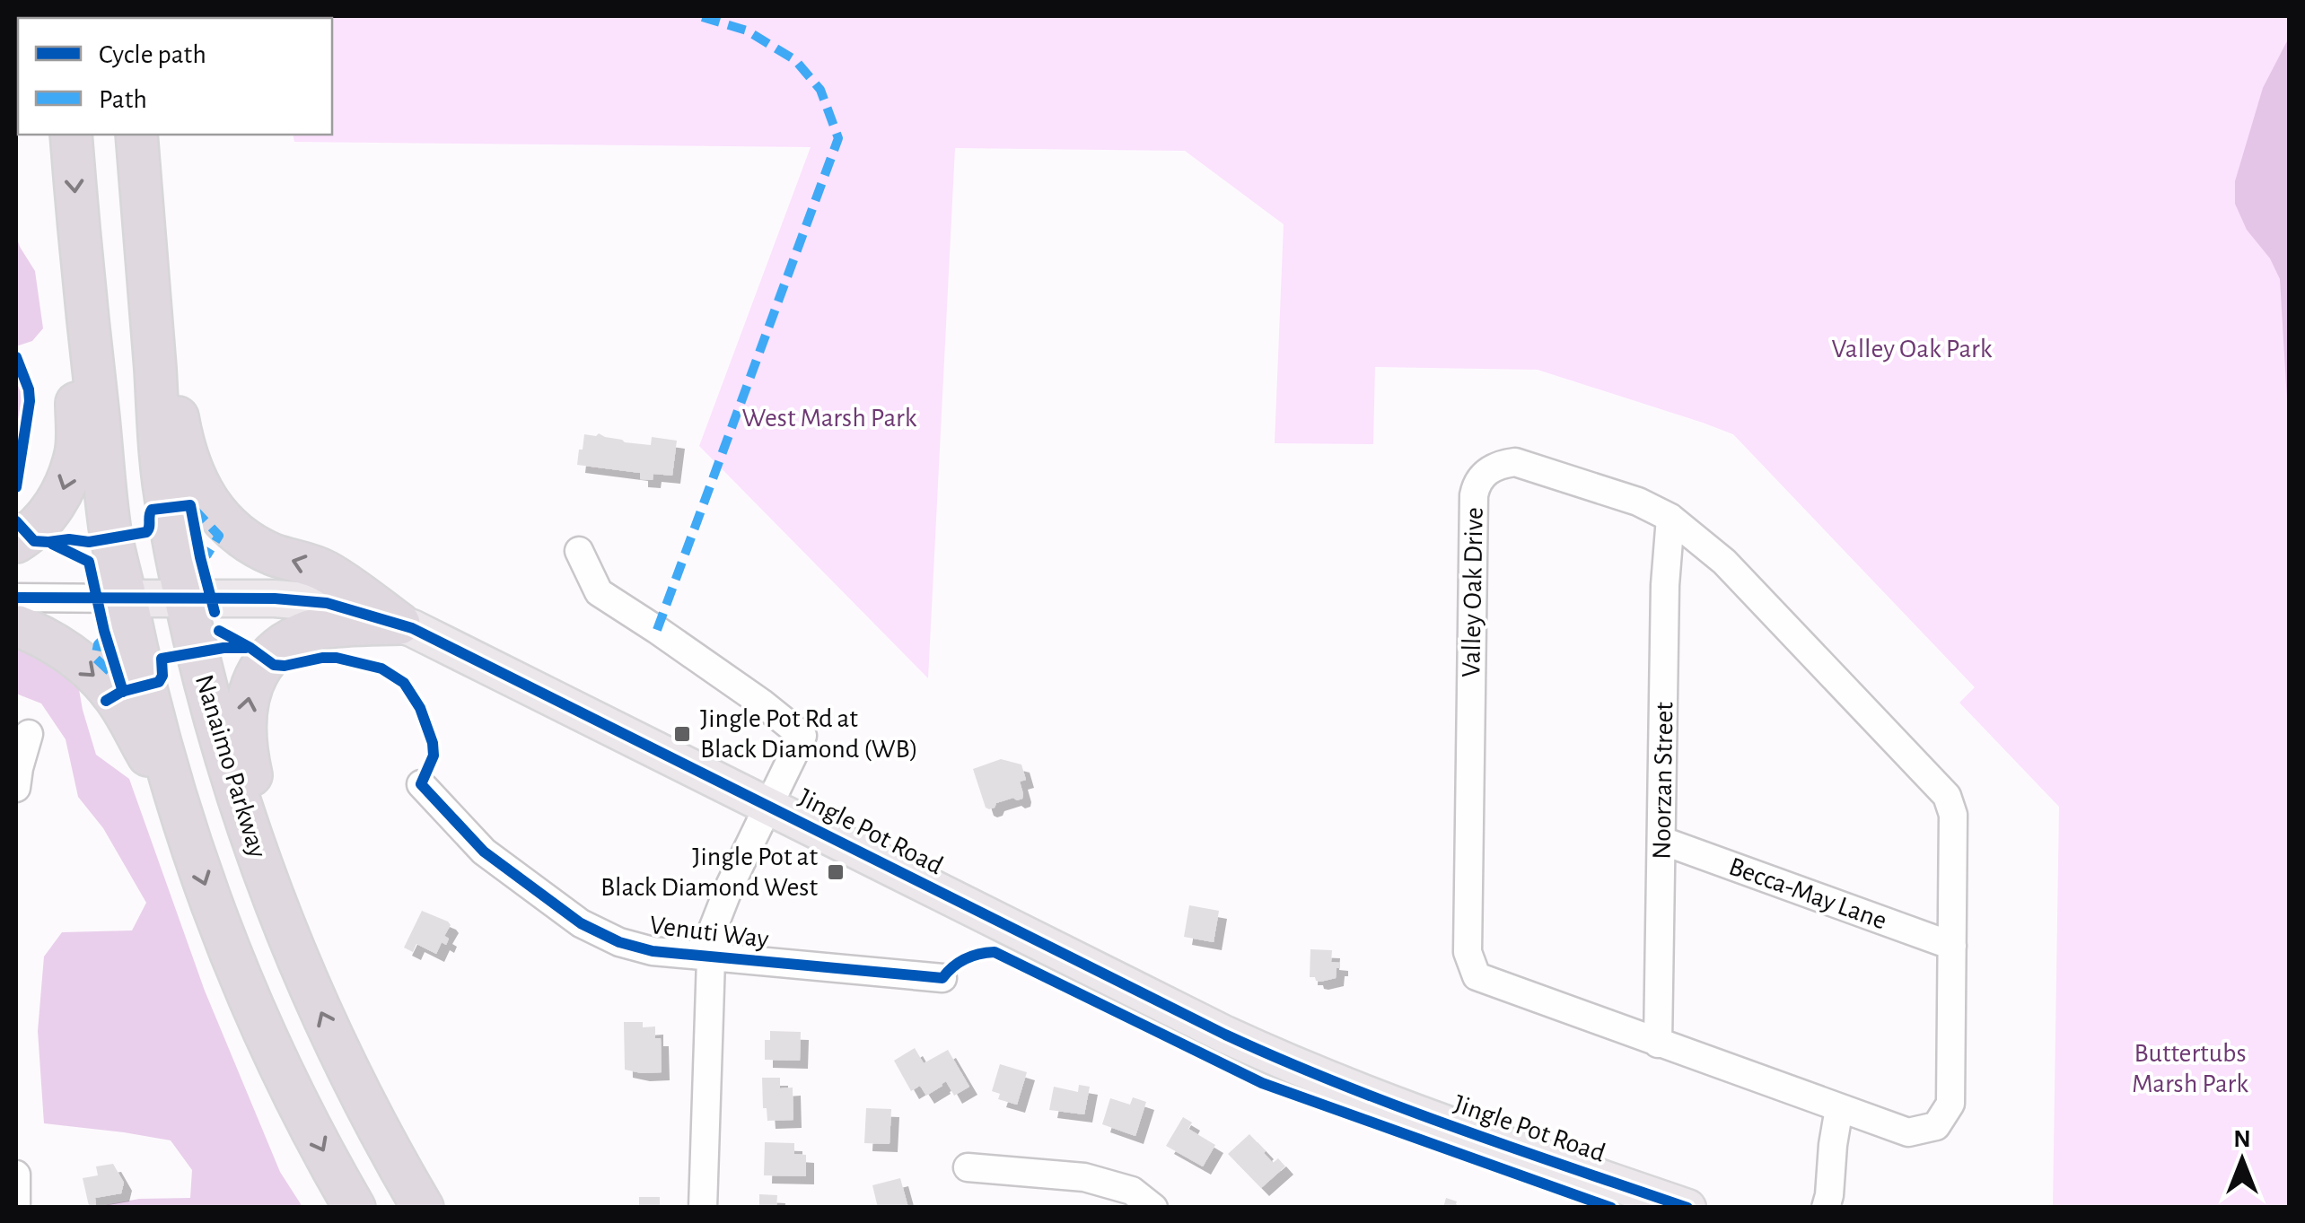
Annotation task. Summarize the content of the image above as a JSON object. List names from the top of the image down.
{
  "streets": {
    "highway": ["Nanaimo Parkway"],
    "main road": ["Jingle Pot Road"],
    "street": [
      "Valley Oak Drive",
      "Noorzan Street",
      "Becca-May Lane",
      "Venuti Way"
    ]
  },
  "crossings": [
    ["Valley Oak Drive", "Noorzan Street"],
    ["Valley Oak Drive", "Becca-May Lane"],
    ["Nanaimo Parkway", "Jingle Pot Road"],
    ["Noorzan Street", "Becca-May Lane"]
  ],
  "parks": ["Valley Oak Park", "West Marsh Park", "Buttertubs Marsh Park"],
  "places": {
    "transit": ["Jingle Pot Rd at Black Diamond (WB)", "Jingle Pot at Black Diamond West"]
  },
  "legend": ["Cycle path", "Path"],
  "north": "top"
}
